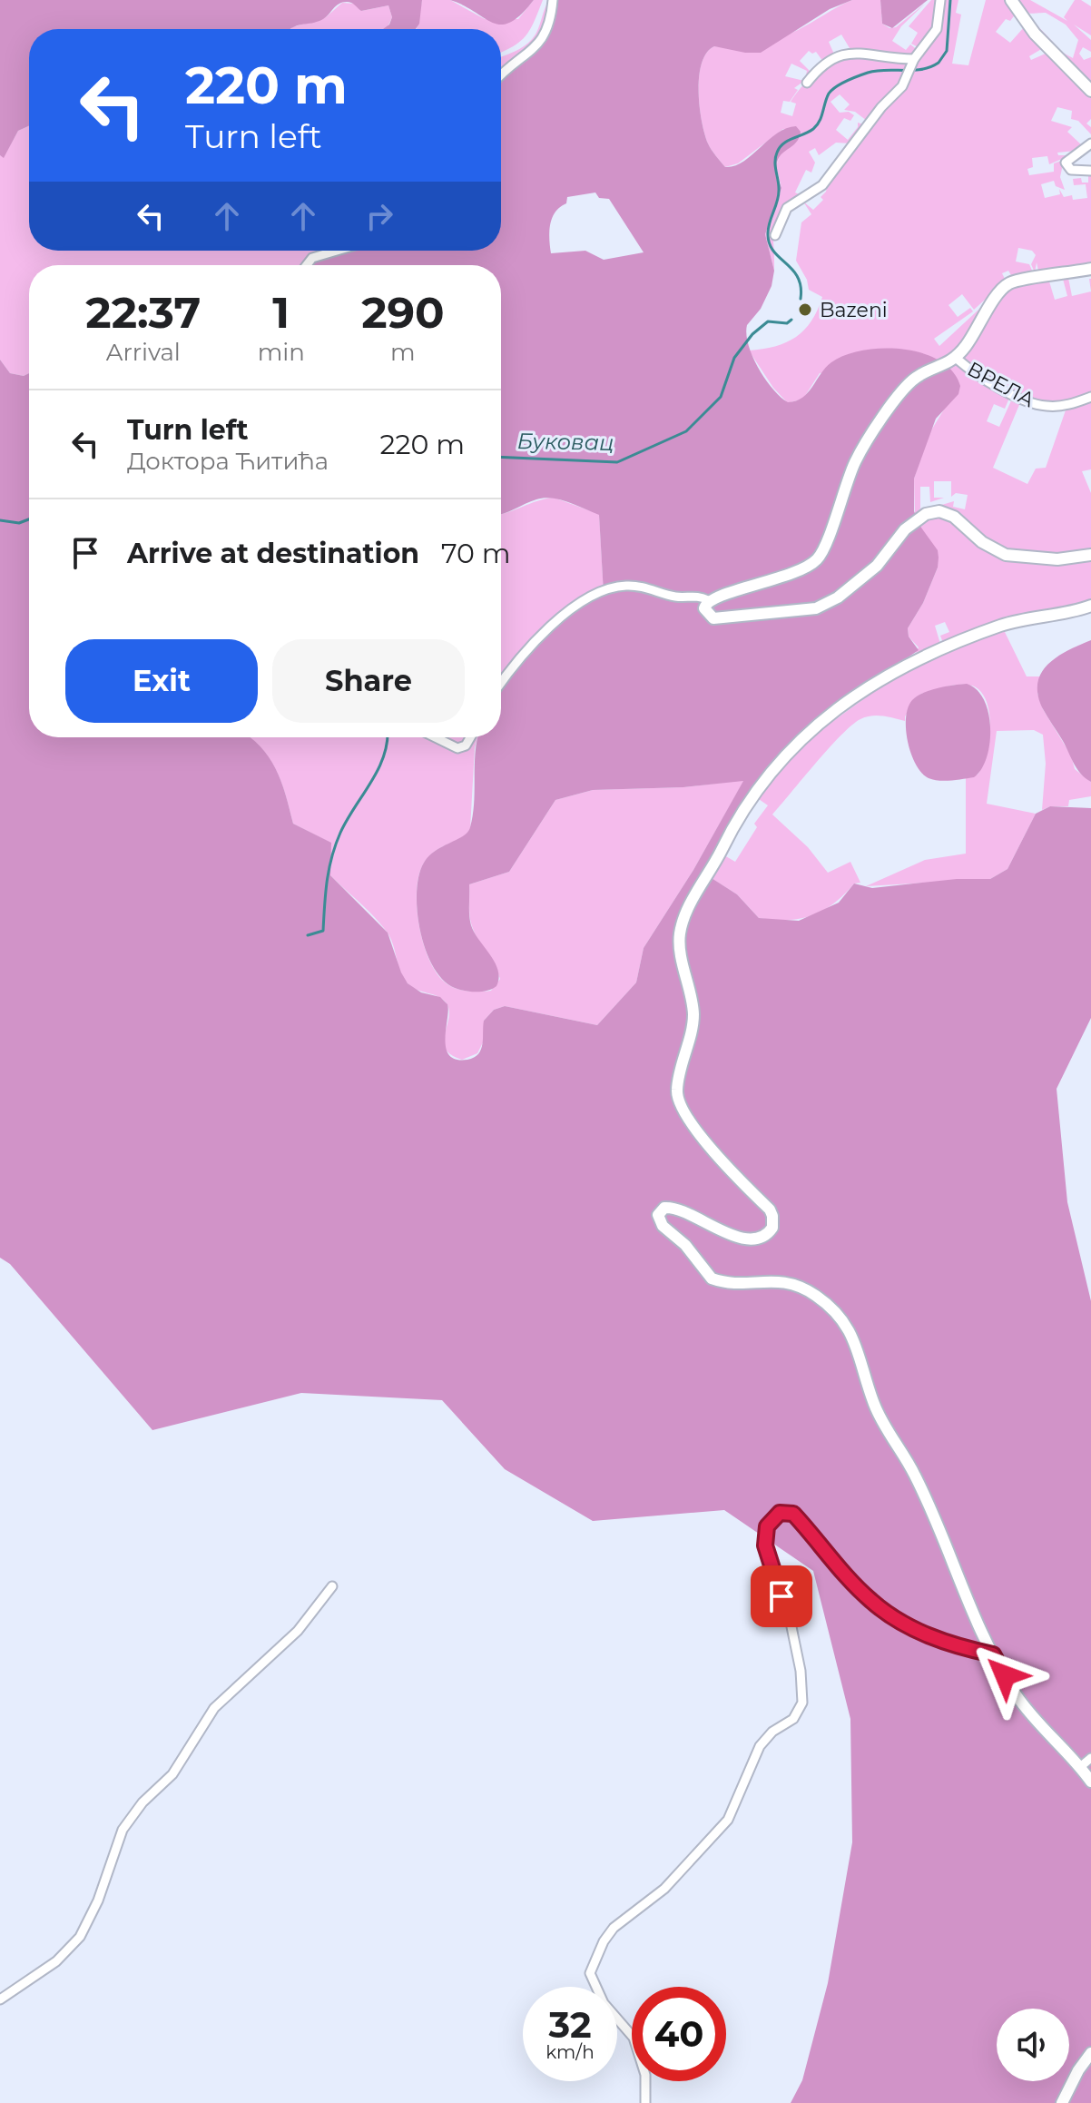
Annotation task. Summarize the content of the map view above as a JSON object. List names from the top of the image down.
{
  "streets": {
    "street": ["ВРЕЛА"]
  },
  "water": ["Буковац"],
  "places": ["Bazeni"],
  "page": {
    "turn": ["220 m", "Turn left"],
    "eta": [
      "22:37",
      "Arrival",
      "1",
      "min",
      "290",
      "m"
    ],
    "list": [
      {
        "name": "Turn left",
        "note": "Доктора Ћитића",
        "value": "220 m"
      },
      {
        "name": "Arrive at destination",
        "value": "70 m"
      }
    ],
    "buttons": ["Exit", "Share"],
    "speed": "32 km/h",
    "limit": "40"
  }
}
